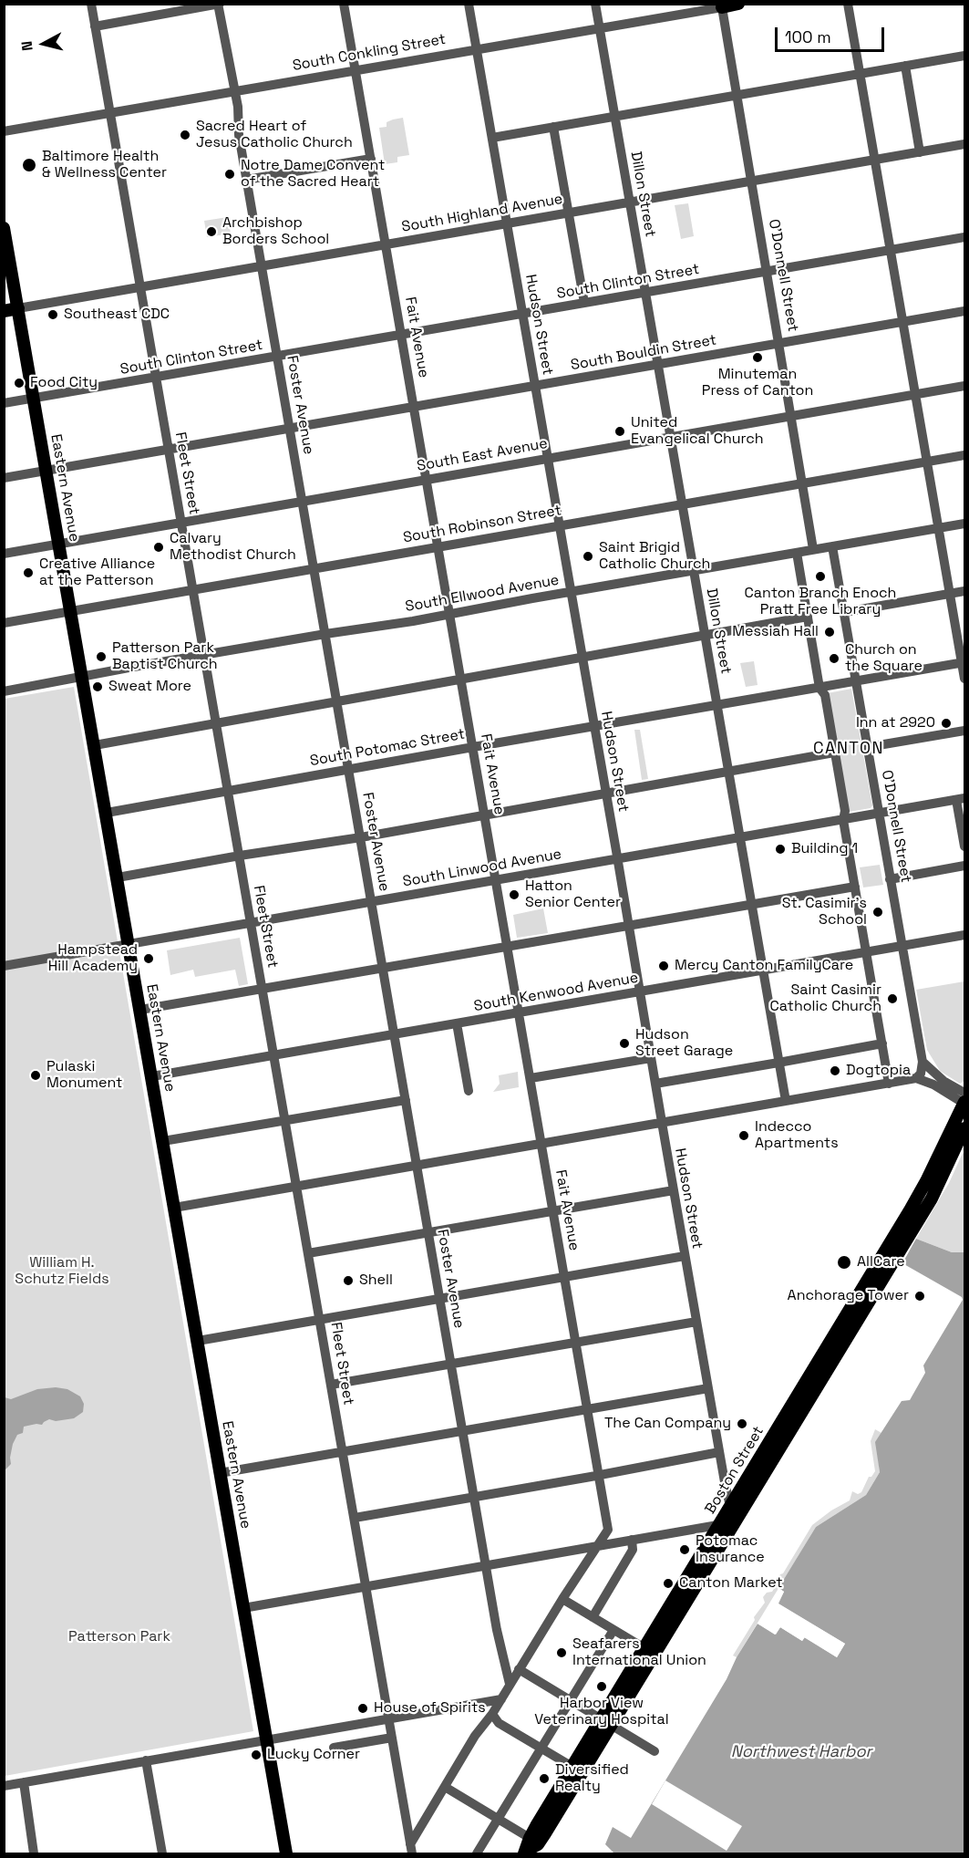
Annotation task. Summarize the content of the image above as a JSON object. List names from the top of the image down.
{
  "streets": {
    "main road": [
      "South Conkling Street",
      "South Highland Avenue",
      "Eastern Avenue",
      "Boston Street"
    ],
    "street": [
      "Dillon Street",
      "O'Donnell Street",
      "South Clinton Street",
      "Hudson Street",
      "Fait Avenue",
      "South Bouldin Street",
      "Foster Avenue",
      "South East Avenue",
      "Fleet Street",
      "South Robinson Street",
      "South Ellwood Avenue",
      "South Potomac Street",
      "South Linwood Avenue",
      "South Kenwood Avenue"
    ]
  },
  "crossings": [
    ["South Conkling Street", "Dillon Street"],
    ["South Conkling Street", "O'Donnell Street"],
    ["South Conkling Street", "Hudson Street"],
    ["South Conkling Street", "Fait Avenue"],
    ["South Conkling Street", "Foster Avenue"],
    ["South Conkling Street", "Fleet Street"],
    ["Dillon Street", "South Highland Avenue"],
    ["Dillon Street", "South Clinton Street"],
    ["Dillon Street", "South Bouldin Street"],
    ["Dillon Street", "South East Avenue"],
    ["Dillon Street", "South Robinson Street"],
    ["Dillon Street", "South Ellwood Avenue"],
    ["Dillon Street", "South Potomac Street"],
    ["Dillon Street", "South Linwood Avenue"],
    ["Dillon Street", "South Kenwood Avenue"],
    ["South Highland Avenue", "O'Donnell Street"],
    ["South Highland Avenue", "Hudson Street"],
    ["South Highland Avenue", "Fait Avenue"],
    ["South Highland Avenue", "Foster Avenue"],
    ["South Highland Avenue", "Fleet Street"],
    ["South Highland Avenue", "Eastern Avenue"],
    ["O'Donnell Street", "South Clinton Street"],
    ["O'Donnell Street", "South Bouldin Street"],
    ["O'Donnell Street", "South East Avenue"],
    ["O'Donnell Street", "South Robinson Street"],
    ["O'Donnell Street", "South Ellwood Avenue"],
    ["O'Donnell Street", "South Potomac Street"],
    ["O'Donnell Street", "South Linwood Avenue"],
    ["O'Donnell Street", "South Kenwood Avenue"],
    ["South Clinton Street", "Hudson Street"],
    ["South Clinton Street", "Fait Avenue"],
    ["South Clinton Street", "Foster Avenue"],
    ["South Clinton Street", "Fleet Street"],
    ["South Clinton Street", "Eastern Avenue"],
    ["Hudson Street", "South Bouldin Street"],
    ["Hudson Street", "South East Avenue"],
    ["Hudson Street", "South Robinson Street"],
    ["Hudson Street", "South Ellwood Avenue"],
    ["Hudson Street", "South Potomac Street"],
    ["Hudson Street", "South Linwood Avenue"],
    ["Hudson Street", "South Kenwood Avenue"],
    ["Hudson Street", "Boston Street"],
    ["Fait Avenue", "South Bouldin Street"],
    ["Fait Avenue", "Foster Avenue"],
    ["Fait Avenue", "South East Avenue"],
    ["Fait Avenue", "Fleet Street"],
    ["Fait Avenue", "South Robinson Street"],
    ["Fait Avenue", "South Ellwood Avenue"],
    ["Fait Avenue", "South Potomac Street"],
    ["Fait Avenue", "South Linwood Avenue"],
    ["Fait Avenue", "South Kenwood Avenue"],
    ["South Bouldin Street", "Foster Avenue"],
    ["South Bouldin Street", "Fleet Street"],
    ["South Bouldin Street", "Eastern Avenue"],
    ["Foster Avenue", "South East Avenue"],
    ["Foster Avenue", "South Robinson Street"],
    ["Foster Avenue", "South Ellwood Avenue"],
    ["Foster Avenue", "South Potomac Street"],
    ["Foster Avenue", "South Linwood Avenue"],
    ["Foster Avenue", "South Kenwood Avenue"],
    ["South East Avenue", "Fleet Street"],
    ["South East Avenue", "Eastern Avenue"],
    ["Fleet Street", "South Robinson Street"],
    ["Fleet Street", "South Ellwood Avenue"],
    ["Fleet Street", "South Potomac Street"],
    ["Fleet Street", "South Linwood Avenue"],
    ["Fleet Street", "South Kenwood Avenue"],
    ["Eastern Avenue", "South Robinson Street"],
    ["Eastern Avenue", "South Ellwood Avenue"],
    ["Eastern Avenue", "South Potomac Street"],
    ["Eastern Avenue", "South Linwood Avenue"],
    ["Eastern Avenue", "South Kenwood Avenue"]
  ],
  "districts": ["CANTON"],
  "water": ["Northwest Harbor"],
  "parks": ["William H. Schutz Fields", "Patterson Park"],
  "places": [
    "Sacred Heart of Jesus Catholic Church",
    "Baltimore Health & Wellness Center",
    "Notre Dame Convent of the Sacred Heart",
    "Archbishop Borders School",
    "Southeast CDC",
    "Minuteman Press of Canton",
    "Food City",
    "United Evangelical Church",
    "Calvary Methodist Church",
    "Saint Brigid Catholic Church",
    "Creative Alliance at the Patterson",
    "Canton Branch Enoch Pratt Free Library",
    "Messiah Hall",
    "Patterson Park Baptist Church",
    "Church on the Square",
    "Sweat More",
    "Inn at 2920",
    "Building 1",
    "Hatton Senior Center",
    "St. Casimir's School",
    "Hampstead Hill Academy",
    "Mercy Canton FamilyCare",
    "Saint Casimir Catholic Church",
    "Hudson Street Garage",
    "Dogtopia",
    "Pulaski Monument",
    "Indecco Apartments",
    "AllCare",
    "Shell",
    "Anchorage Tower",
    "The Can Company",
    "Potomac Insurance",
    "Canton Market",
    "Seafarers International Union",
    "Harbor View Veterinary Hospital",
    "House of Spirits",
    "Lucky Corner",
    "Diversified Realty"
  ],
  "scale_bar": "100 m",
  "north": "left"
}
